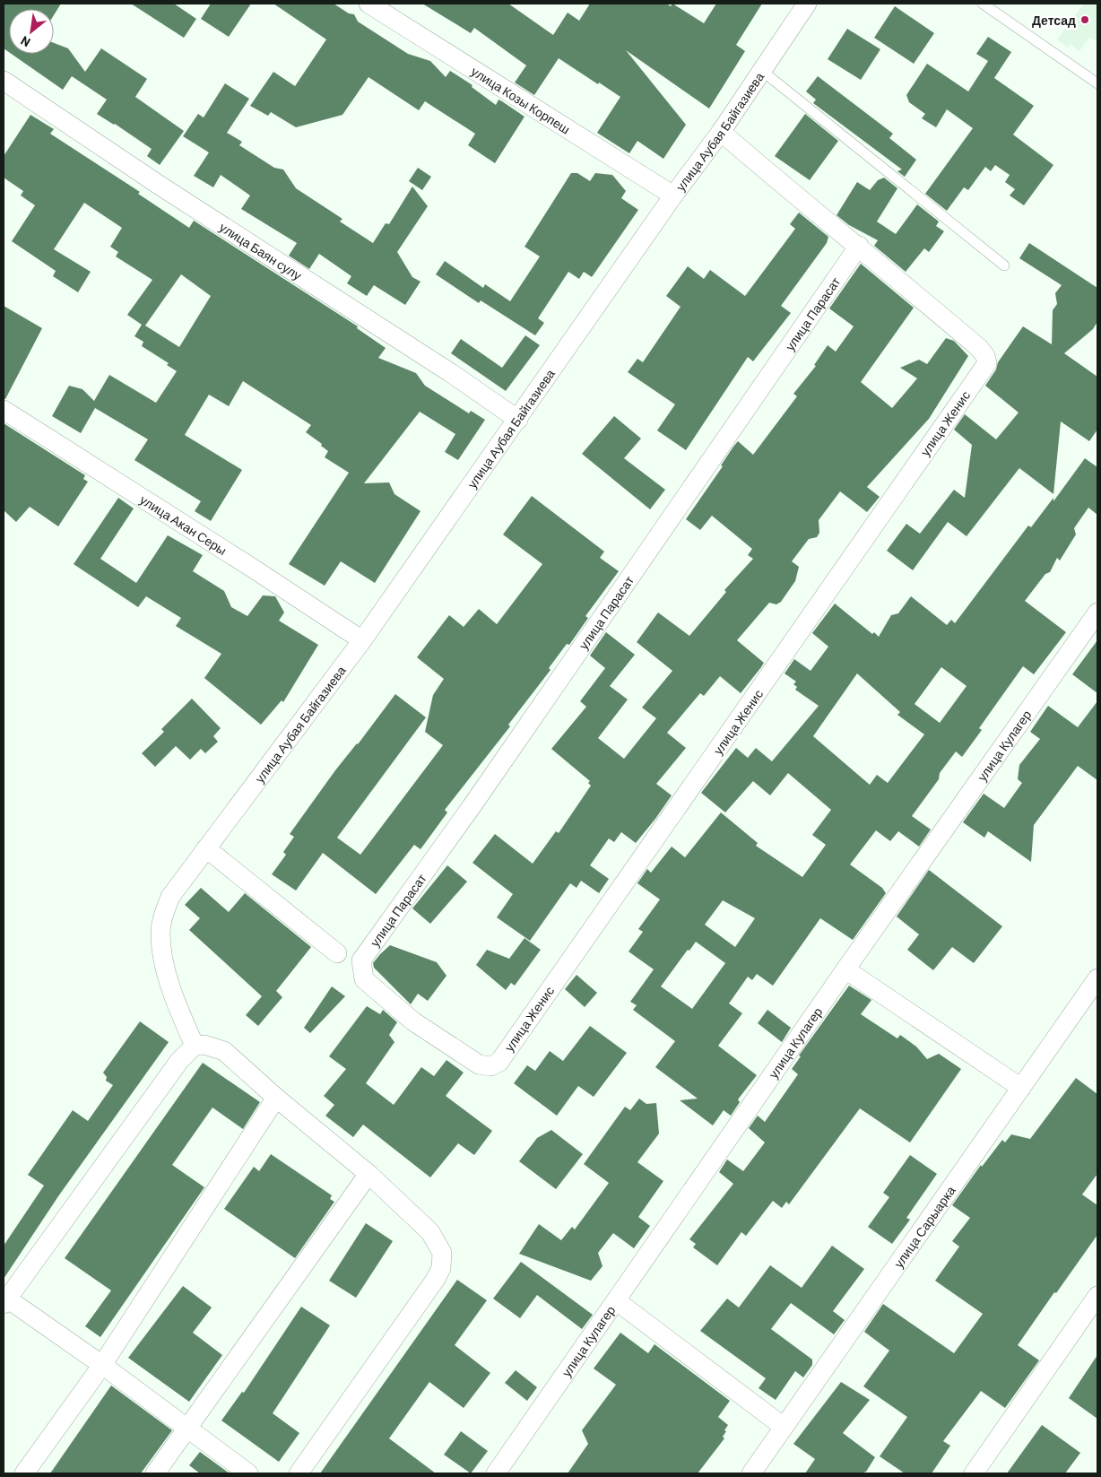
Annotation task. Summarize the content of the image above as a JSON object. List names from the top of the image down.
{
  "streets": {
    "street": [
      "улица Козы Корпеш",
      "улица Аубая Байгазиева",
      "улица Баян сулу",
      "улица Парасат",
      "улица Женис",
      "улица Акан Серы",
      "улица Кулагер",
      "улица Сарыарка"
    ]
  },
  "crossings": [
    ["улица Козы Корпеш", "улица Аубая Байгазиева"],
    ["улица Аубая Байгазиева", "улица Баян сулу"],
    ["улица Аубая Байгазиева", "улица Акан Серы"],
    ["улица Парасат", "улица Женис"]
  ],
  "places": ["Детсад"],
  "north": "bottom left"
}
